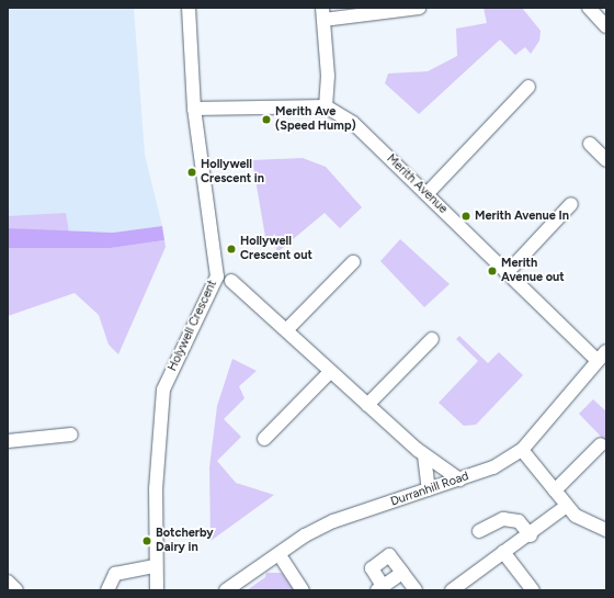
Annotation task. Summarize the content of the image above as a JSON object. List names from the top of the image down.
{
  "streets": {
    "street": ["Merith Avenue", "Holywell Crescent", "Durranhill Road"]
  },
  "crossings": [
    ["Merith Avenue", "Durranhill Road"]
  ],
  "places": [
    "Merith Ave (Speed Hump)",
    "Hollywell Crescent in",
    "Merith Avenue In",
    "Hollywell Crescent out",
    "Merith Avenue out",
    "Botcherby Dairy in"
  ]
}
